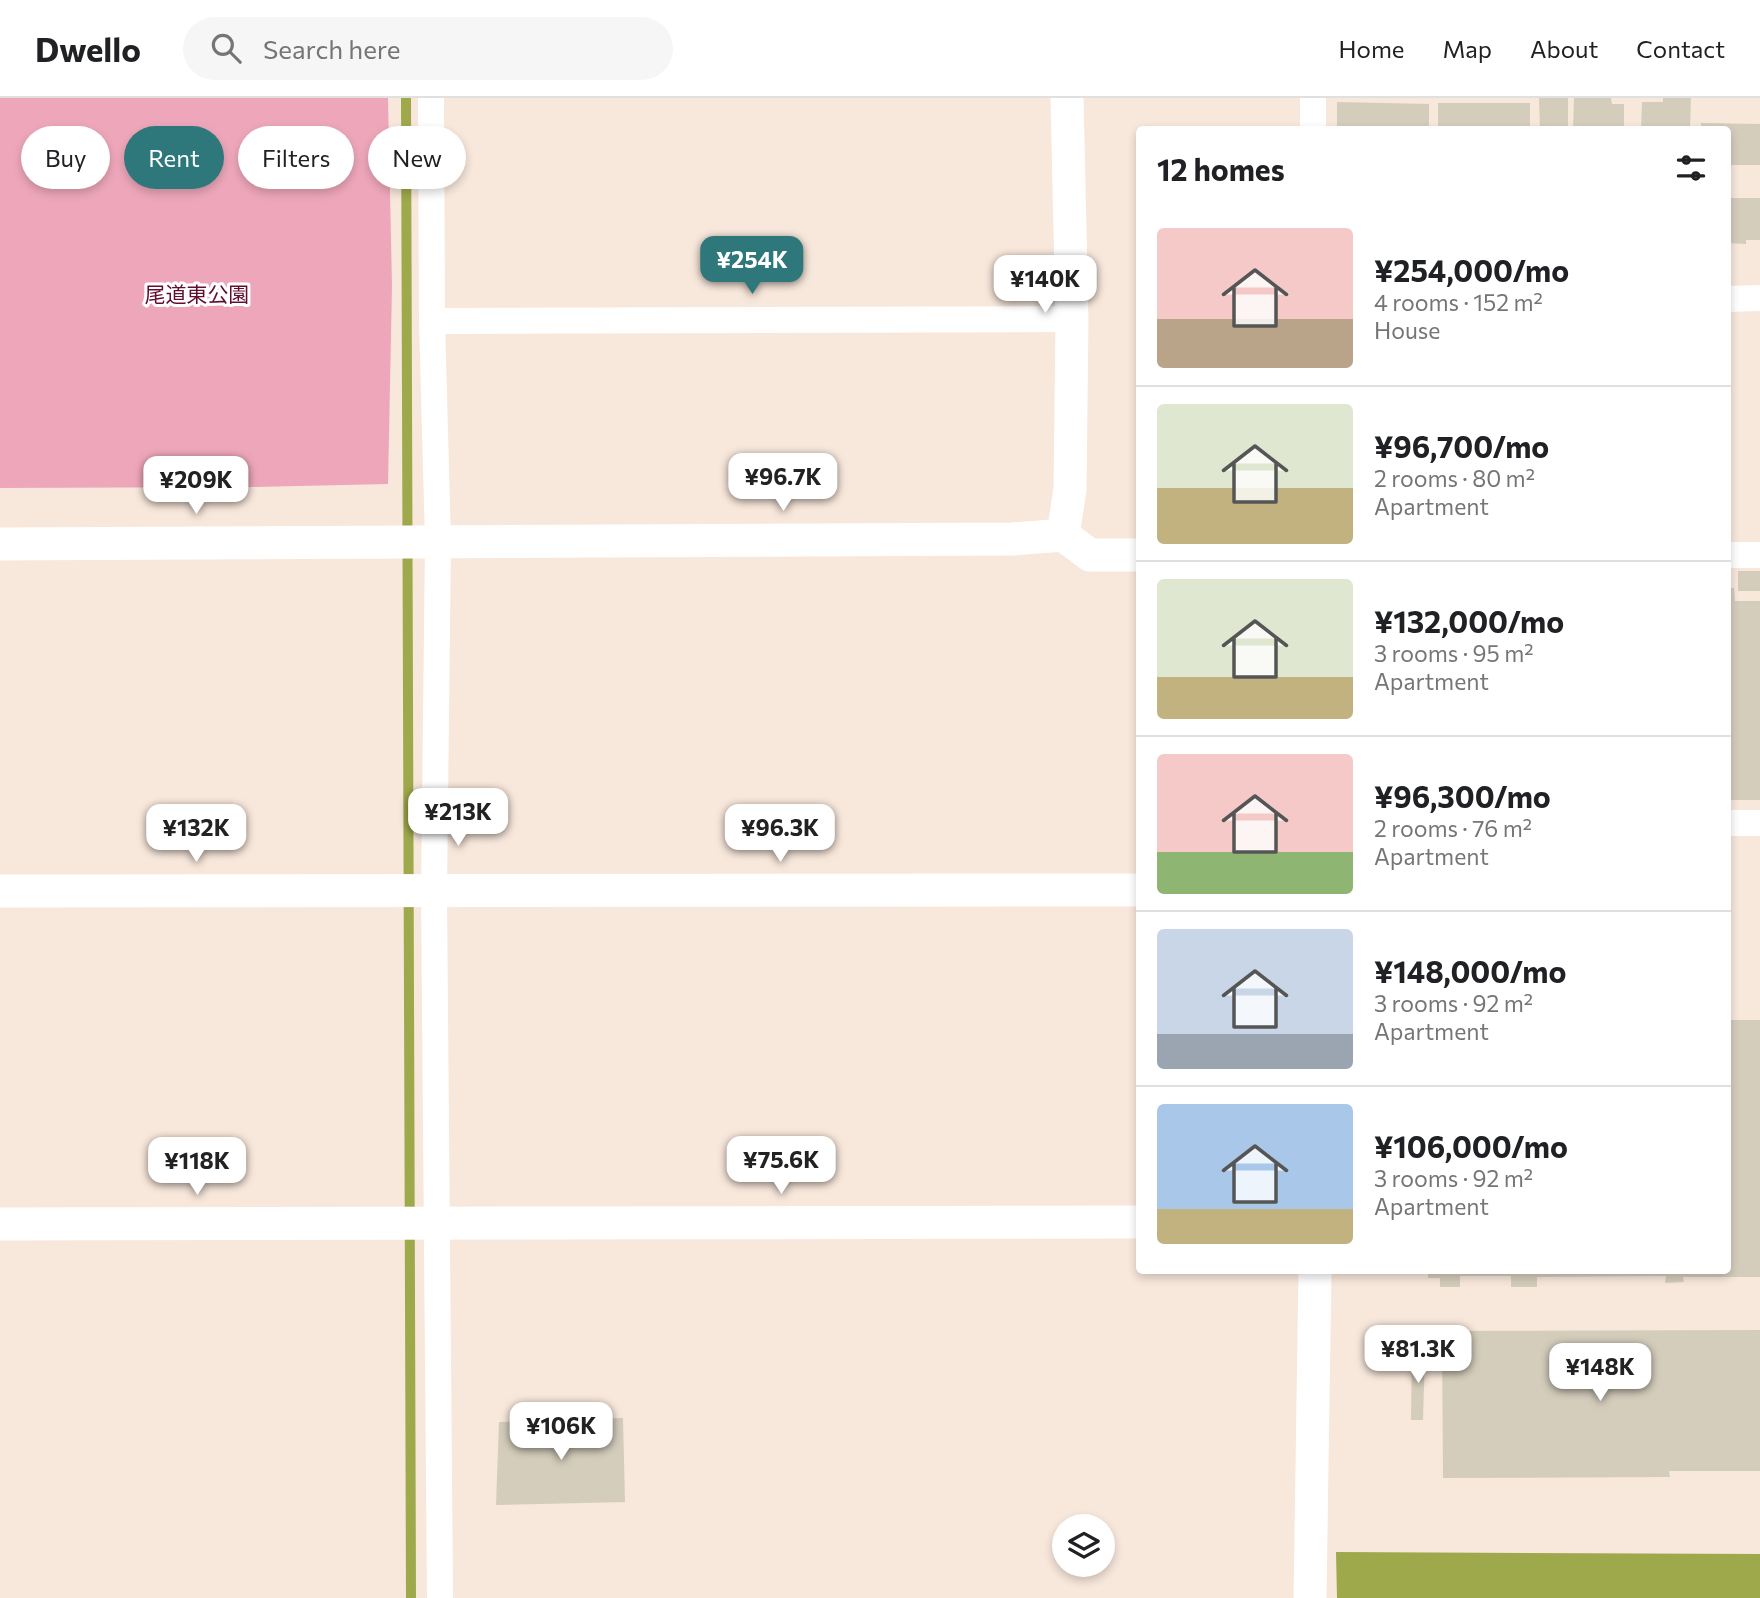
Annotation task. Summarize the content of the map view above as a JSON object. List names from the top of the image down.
{
  "parks": ["尾道東公園"],
  "page": {
    "header": "Dwello",
    "search": "Search here",
    "nav": [
      "Home",
      "Map",
      "About",
      "Contact"
    ],
    "chip": [
      "Buy",
      "Rent",
      "Filters",
      "New"
    ],
    "heading": "12 homes",
    "list": [
      {
        "name": "¥254,000/mo",
        "note": "4 rooms · 152 m² · House"
      },
      {
        "name": "¥96,700/mo",
        "note": "2 rooms · 80 m² · Apartment"
      },
      {
        "name": "¥132,000/mo",
        "note": "3 rooms · 95 m² · Apartment"
      },
      {
        "name": "¥96,300/mo",
        "note": "2 rooms · 76 m² · Apartment"
      },
      {
        "name": "¥148,000/mo",
        "note": "3 rooms · 92 m² · Apartment"
      },
      {
        "name": "¥106,000/mo",
        "note": "3 rooms · 92 m² · Apartment"
      }
    ],
    "price": [
      "¥254K",
      "¥140K",
      "¥96.7K",
      "¥209K",
      "¥213K",
      "¥132K",
      "¥96.3K",
      "¥75.6K",
      "¥118K",
      "¥81.3K",
      "¥148K",
      "¥106K"
    ]
  }
}
